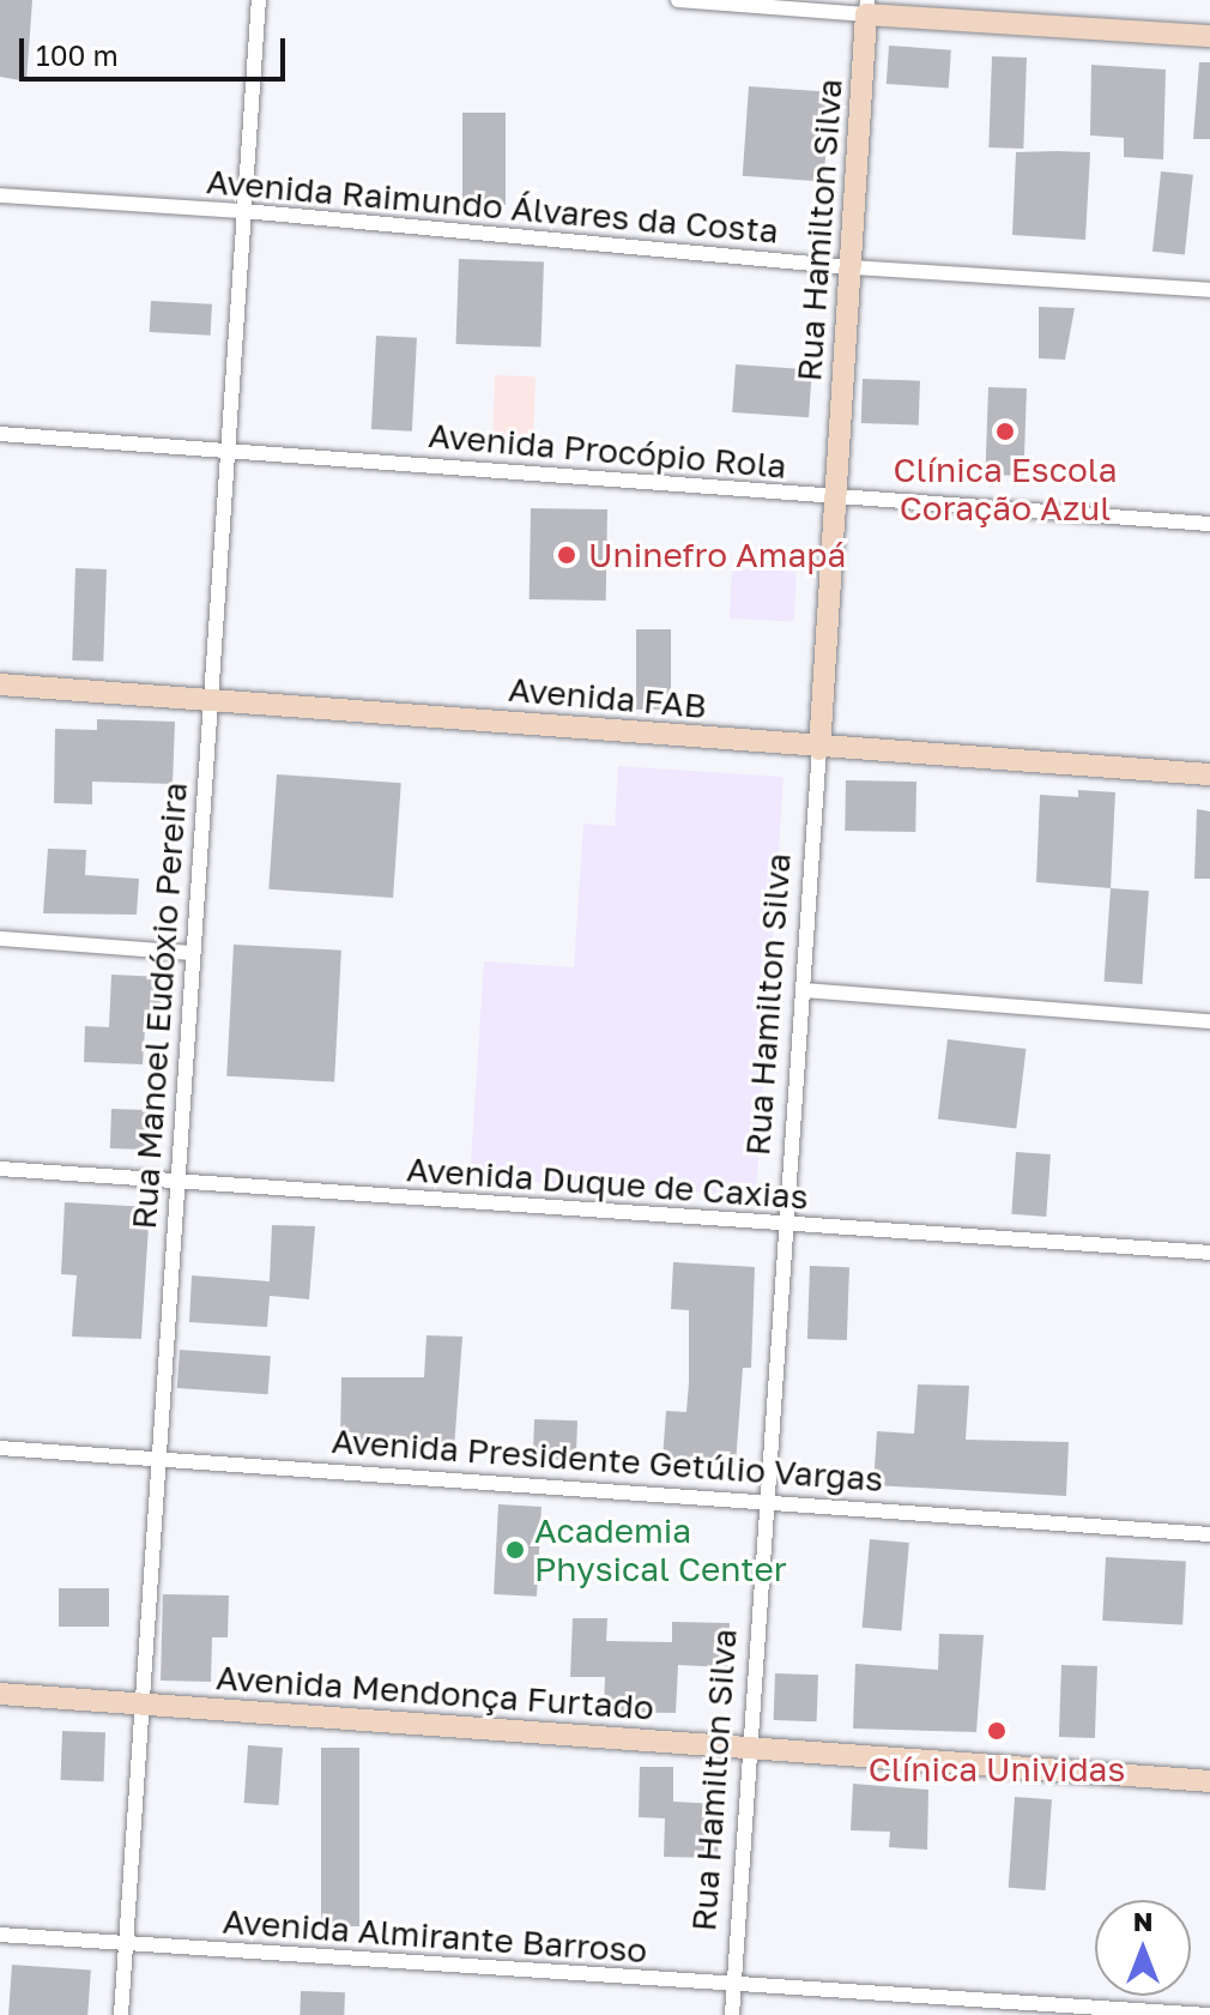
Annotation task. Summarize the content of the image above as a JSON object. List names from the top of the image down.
{
  "streets": {
    "street": [
      "Avenida Raimundo Álvares da Costa",
      "Rua Hamilton Silva",
      "Avenida Procópio Rola",
      "Avenida FAB",
      "Rua Manoel Eudóxio Pereira",
      "Avenida Duque de Caxias",
      "Avenida Presidente Getúlio Vargas",
      "Avenida Mendonça Furtado",
      "Avenida Almirante Barroso"
    ]
  },
  "crossings": [
    ["Avenida Raimundo Álvares da Costa", "Rua Hamilton Silva"],
    ["Avenida Raimundo Álvares da Costa", "Rua Manoel Eudóxio Pereira"],
    ["Rua Hamilton Silva", "Avenida Procópio Rola"],
    ["Rua Hamilton Silva", "Avenida FAB"],
    ["Rua Hamilton Silva", "Avenida Duque de Caxias"],
    ["Rua Hamilton Silva", "Avenida Presidente Getúlio Vargas"],
    ["Rua Hamilton Silva", "Avenida Mendonça Furtado"],
    ["Rua Hamilton Silva", "Avenida Almirante Barroso"],
    ["Avenida Procópio Rola", "Rua Manoel Eudóxio Pereira"],
    ["Avenida FAB", "Rua Manoel Eudóxio Pereira"],
    ["Rua Manoel Eudóxio Pereira", "Avenida Duque de Caxias"],
    ["Rua Manoel Eudóxio Pereira", "Avenida Presidente Getúlio Vargas"],
    ["Rua Manoel Eudóxio Pereira", "Avenida Mendonça Furtado"],
    ["Rua Manoel Eudóxio Pereira", "Avenida Almirante Barroso"]
  ],
  "places": [
    "Clínica Escola Coração Azul",
    "Uninefro Amapá",
    "Academia Physical Center",
    "Clínica Unividas"
  ],
  "scale_bar": "100 m",
  "north": "top"
}
